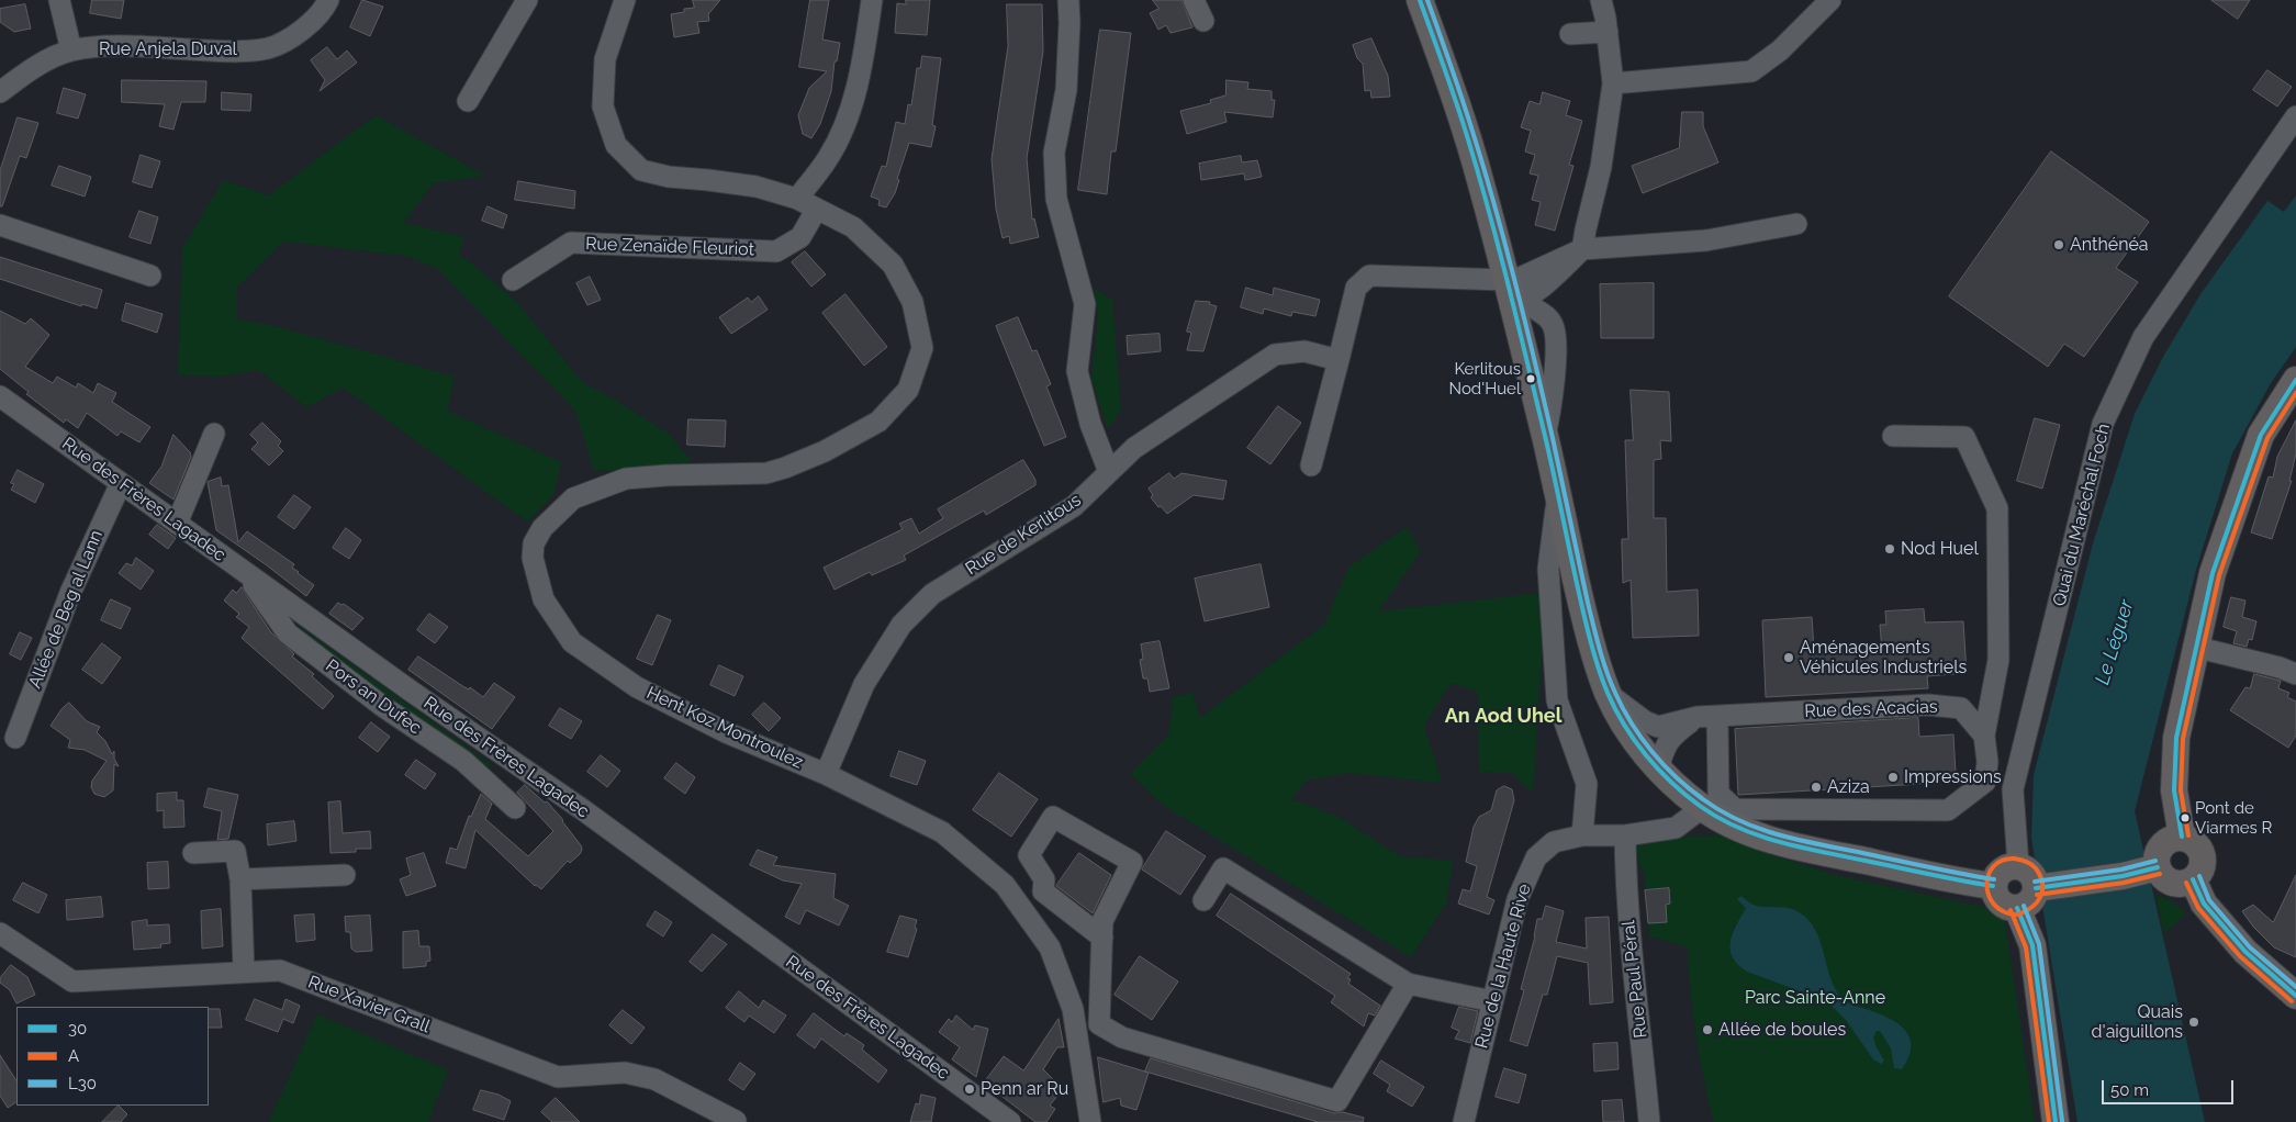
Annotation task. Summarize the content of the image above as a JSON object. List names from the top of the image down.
{
  "streets": {
    "street": [
      "Rue Anjela Duval",
      "Rue Zenaïde Fleuriot",
      "Rue des Frères Lagadec",
      "Quai du Maréchal Foch",
      "Rue de Kerlitous",
      "Allée de Beg al Lann",
      "Pors an Dufec",
      "Rue des Acacias",
      "Hent Koz Montroulez",
      "Rue de la Haute Rive",
      "Rue Paul Péral",
      "Rue Xavier Grall"
    ]
  },
  "crossings": [
    ["Rue Zenaïde Fleuriot", "Hent Koz Montroulez"],
    ["Rue des Frères Lagadec", "Allée de Beg al Lann"],
    ["Rue des Frères Lagadec", "Pors an Dufec"],
    ["Rue de Kerlitous", "Hent Koz Montroulez"],
    ["Rue de la Haute Rive", "Rue Paul Péral"]
  ],
  "districts": ["An Aod Uhel"],
  "water": ["Le Léguer"],
  "parks": ["Parc Sainte-Anne"],
  "places": [
    "Anthénéa",
    "Kerlitous Nod'Huel",
    "Nod Huel",
    "Aménagements Véhicules Industriels",
    "Impressions",
    "Aziza",
    "Pont de Viarmes R",
    "Quais d'aiguillons",
    "Allée de boules",
    "Penn ar Ru"
  ],
  "lines": ["transit line 30", "transit line L30", "transit line A"],
  "legend": ["30", "A", "L30"],
  "scale_bar": "50 m"
}
